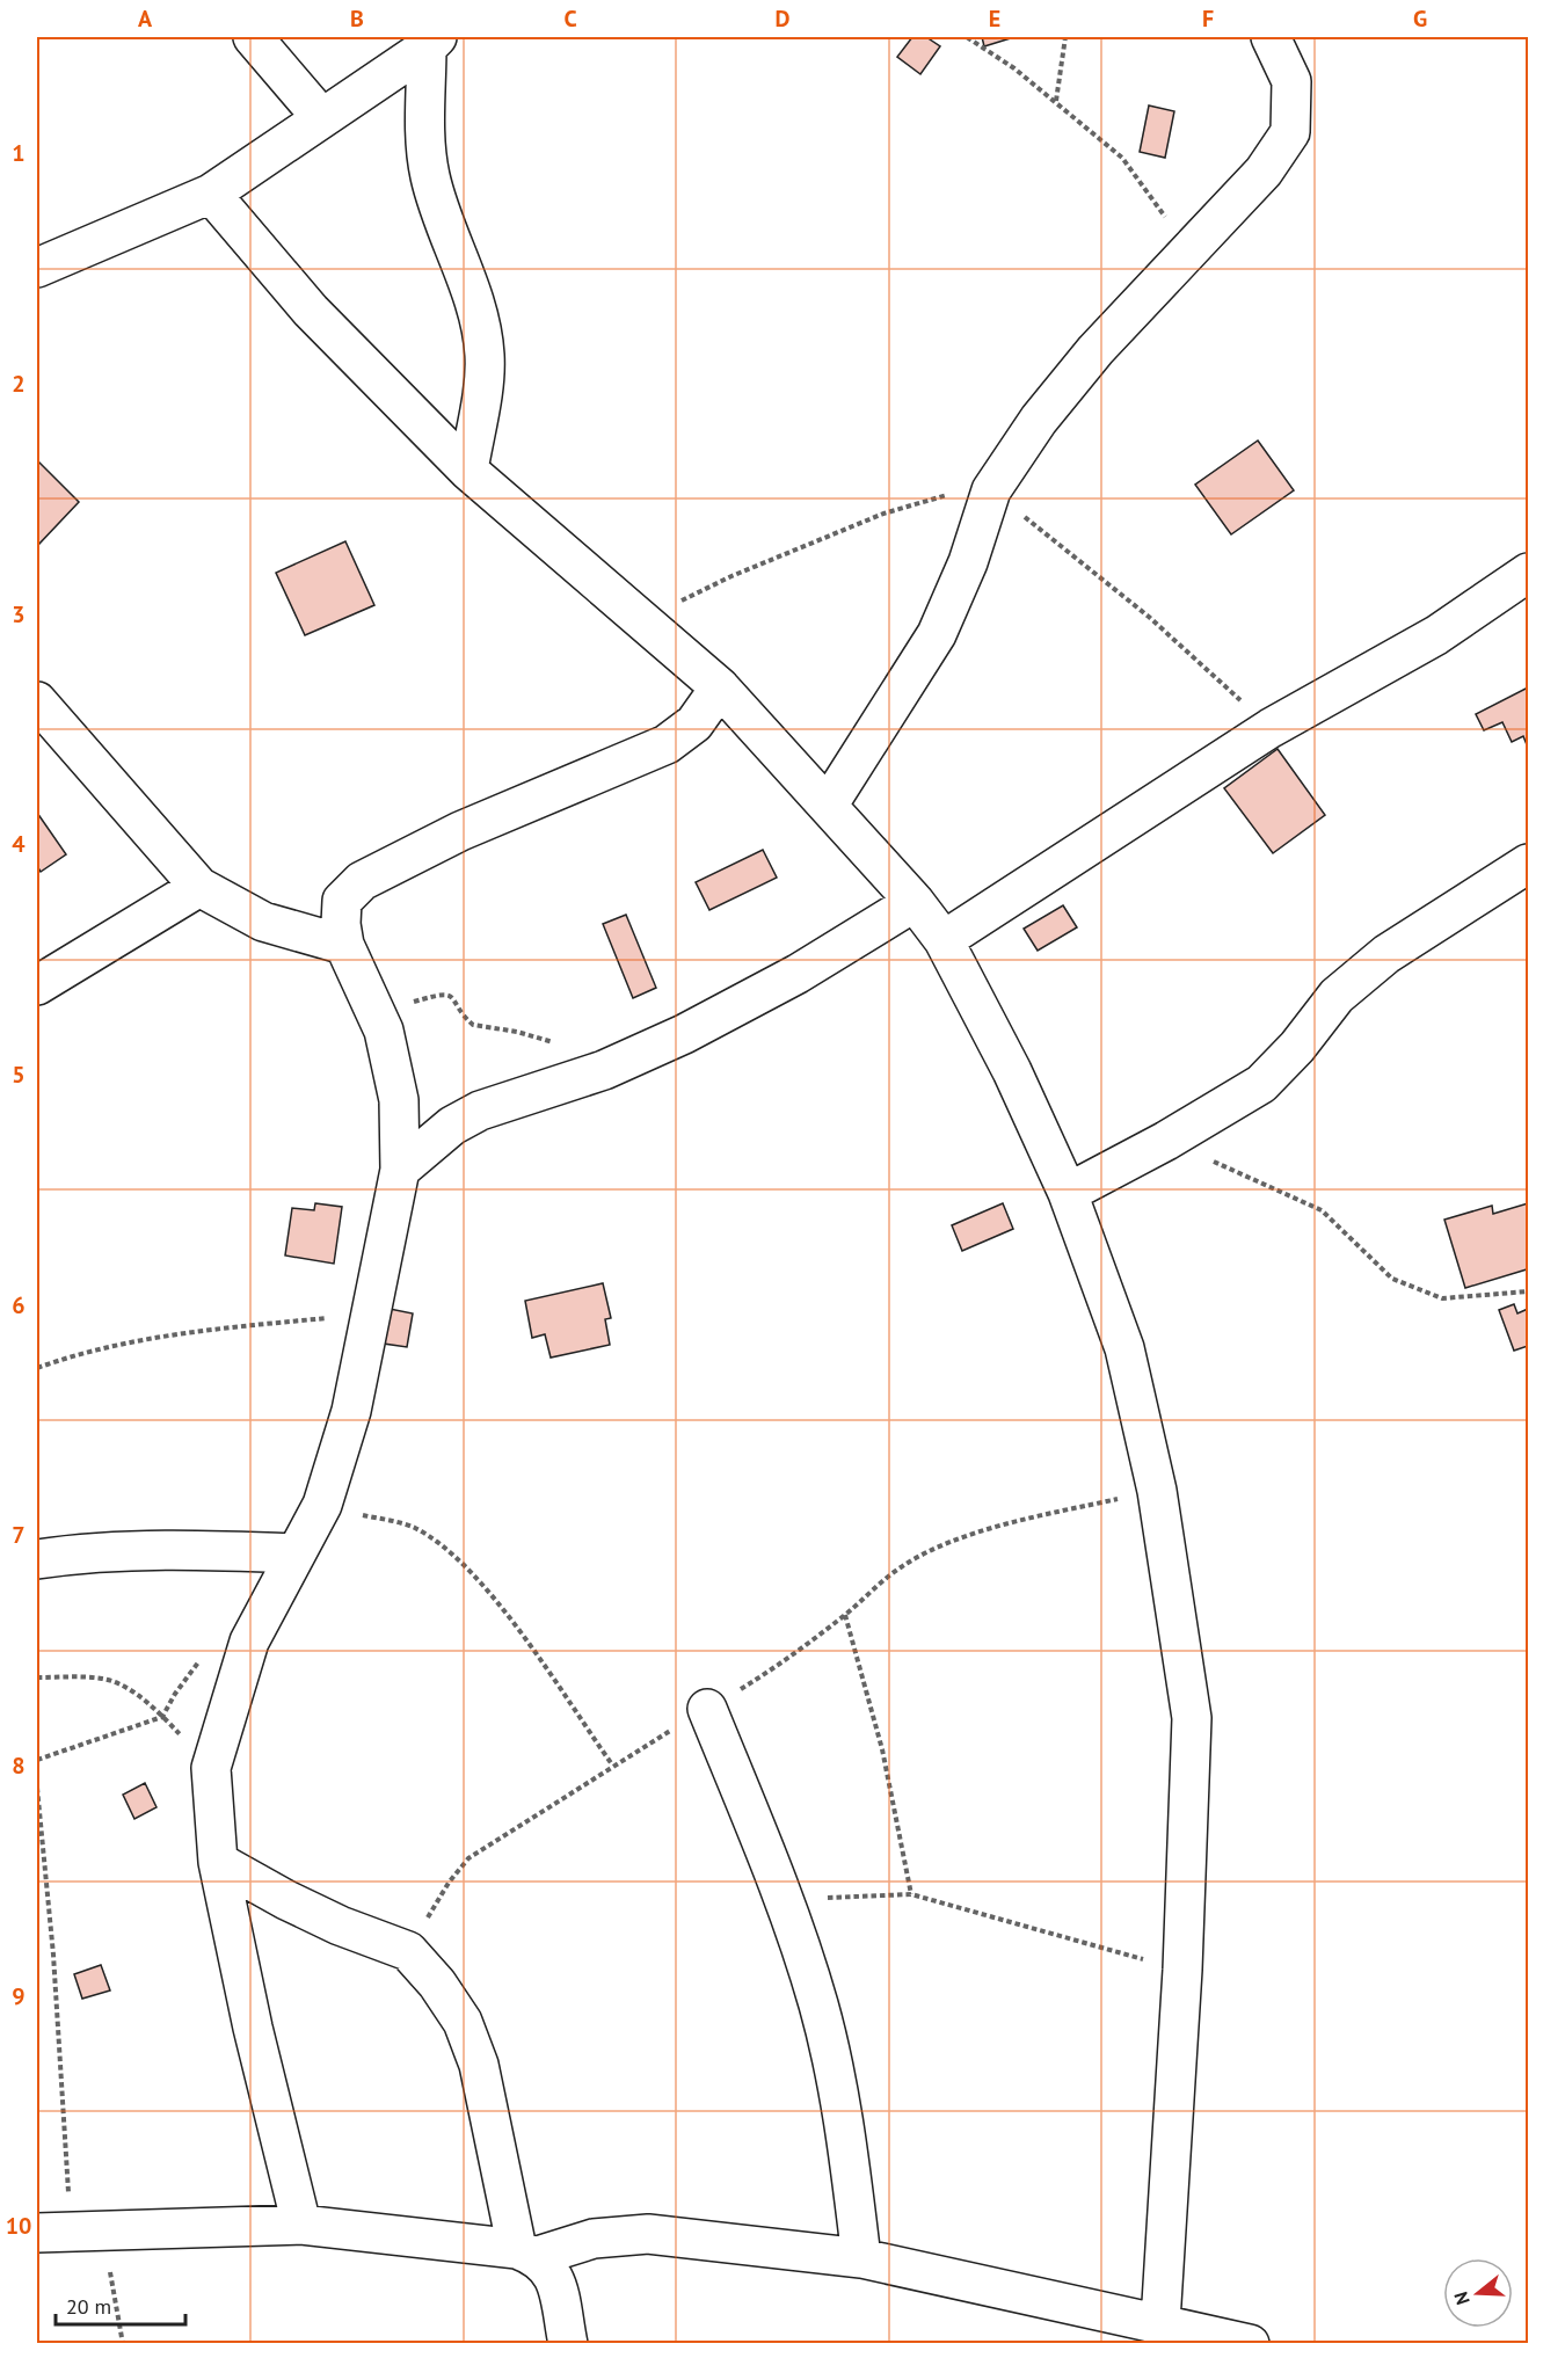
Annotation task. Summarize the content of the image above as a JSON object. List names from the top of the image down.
{
  "scale_bar": "20 m",
  "north": "left",
  "grid": {
    "columns": [
      "A",
      "B",
      "C",
      "D",
      "E",
      "F",
      "G"
    ],
    "rows": [
      "1",
      "2",
      "3",
      "4",
      "5",
      "6",
      "7",
      "8",
      "9",
      "10"
    ]
  }
}
